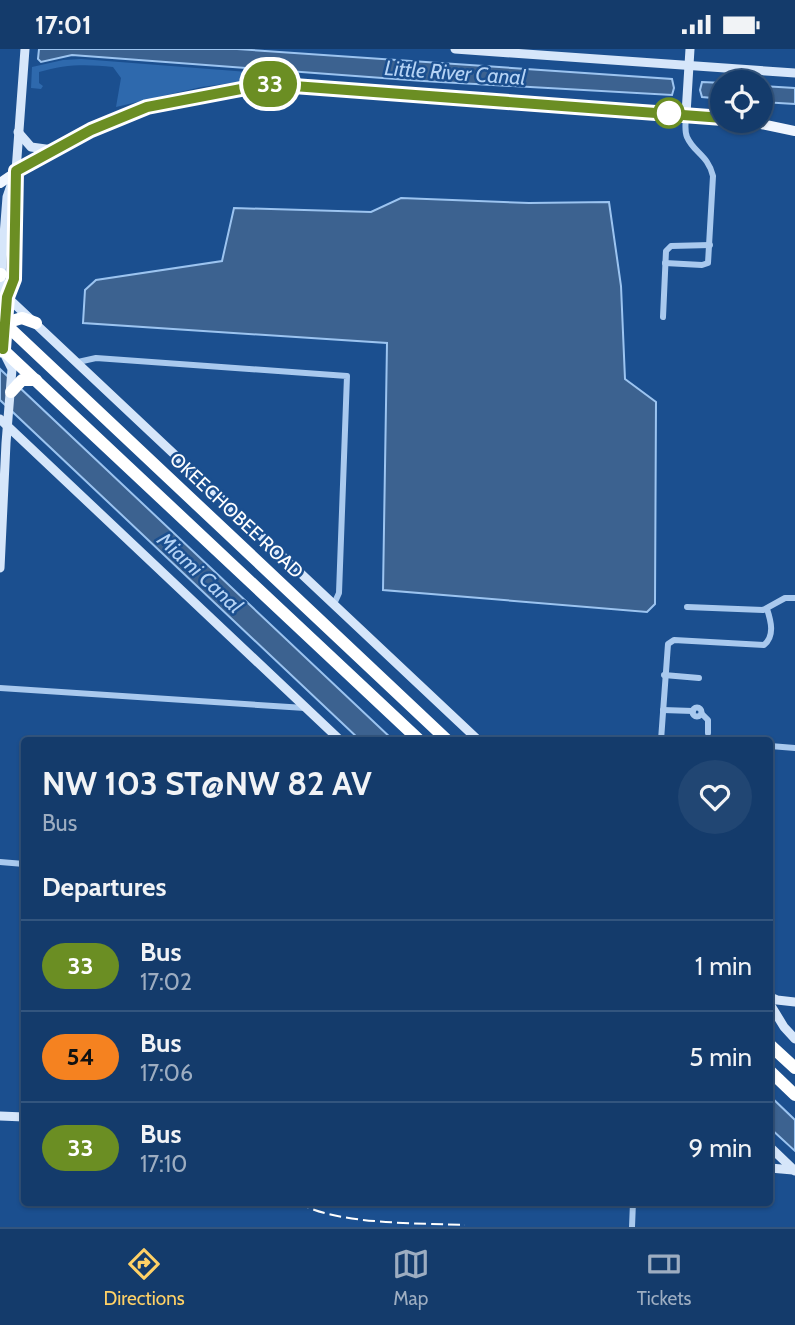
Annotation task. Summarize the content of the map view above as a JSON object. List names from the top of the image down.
{
  "streets": {
    "highway": ["OKEECHOBEE ROAD"]
  },
  "water": ["Little River Canal", "Miami Canal"],
  "lines": ["bus line 33"],
  "page": {
    "status": "17:01",
    "on_map": "33",
    "heading": [
      ["NW 103 ST@NW 82 AV", "Bus"],
      "Departures"
    ],
    "list": [
      {
        "mark": "33",
        "name": "Bus",
        "note": "17:02",
        "value": "1 min"
      },
      {
        "mark": "54",
        "name": "Bus",
        "note": "17:06",
        "value": "5 min"
      },
      {
        "mark": "33",
        "name": "Bus",
        "note": "17:10",
        "value": "9 min"
      }
    ],
    "tabs": ["Directions", "Map", "Tickets"]
  }
}
